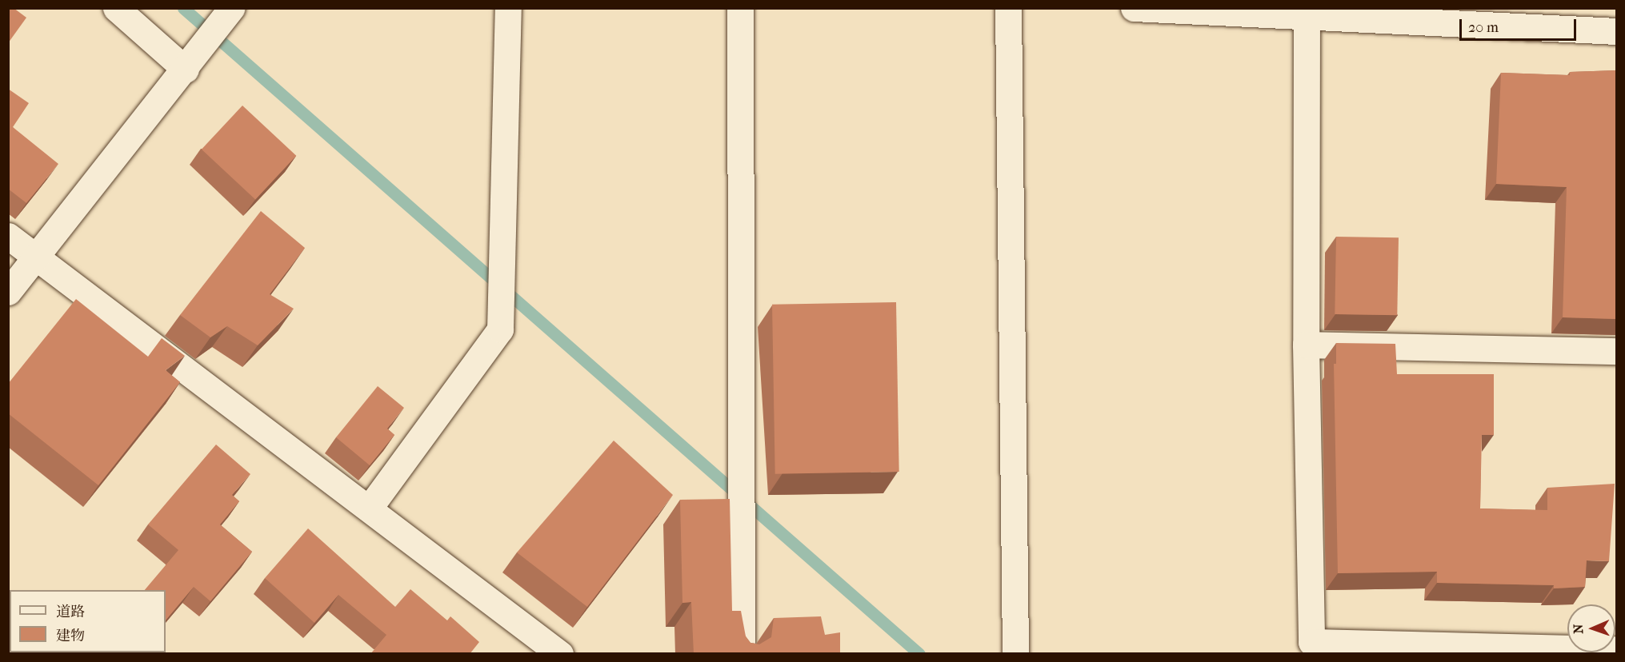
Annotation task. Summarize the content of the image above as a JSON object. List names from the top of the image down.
{
  "legend": ["道路", "建物"],
  "scale_bar": "20 m",
  "north": "left"
}
